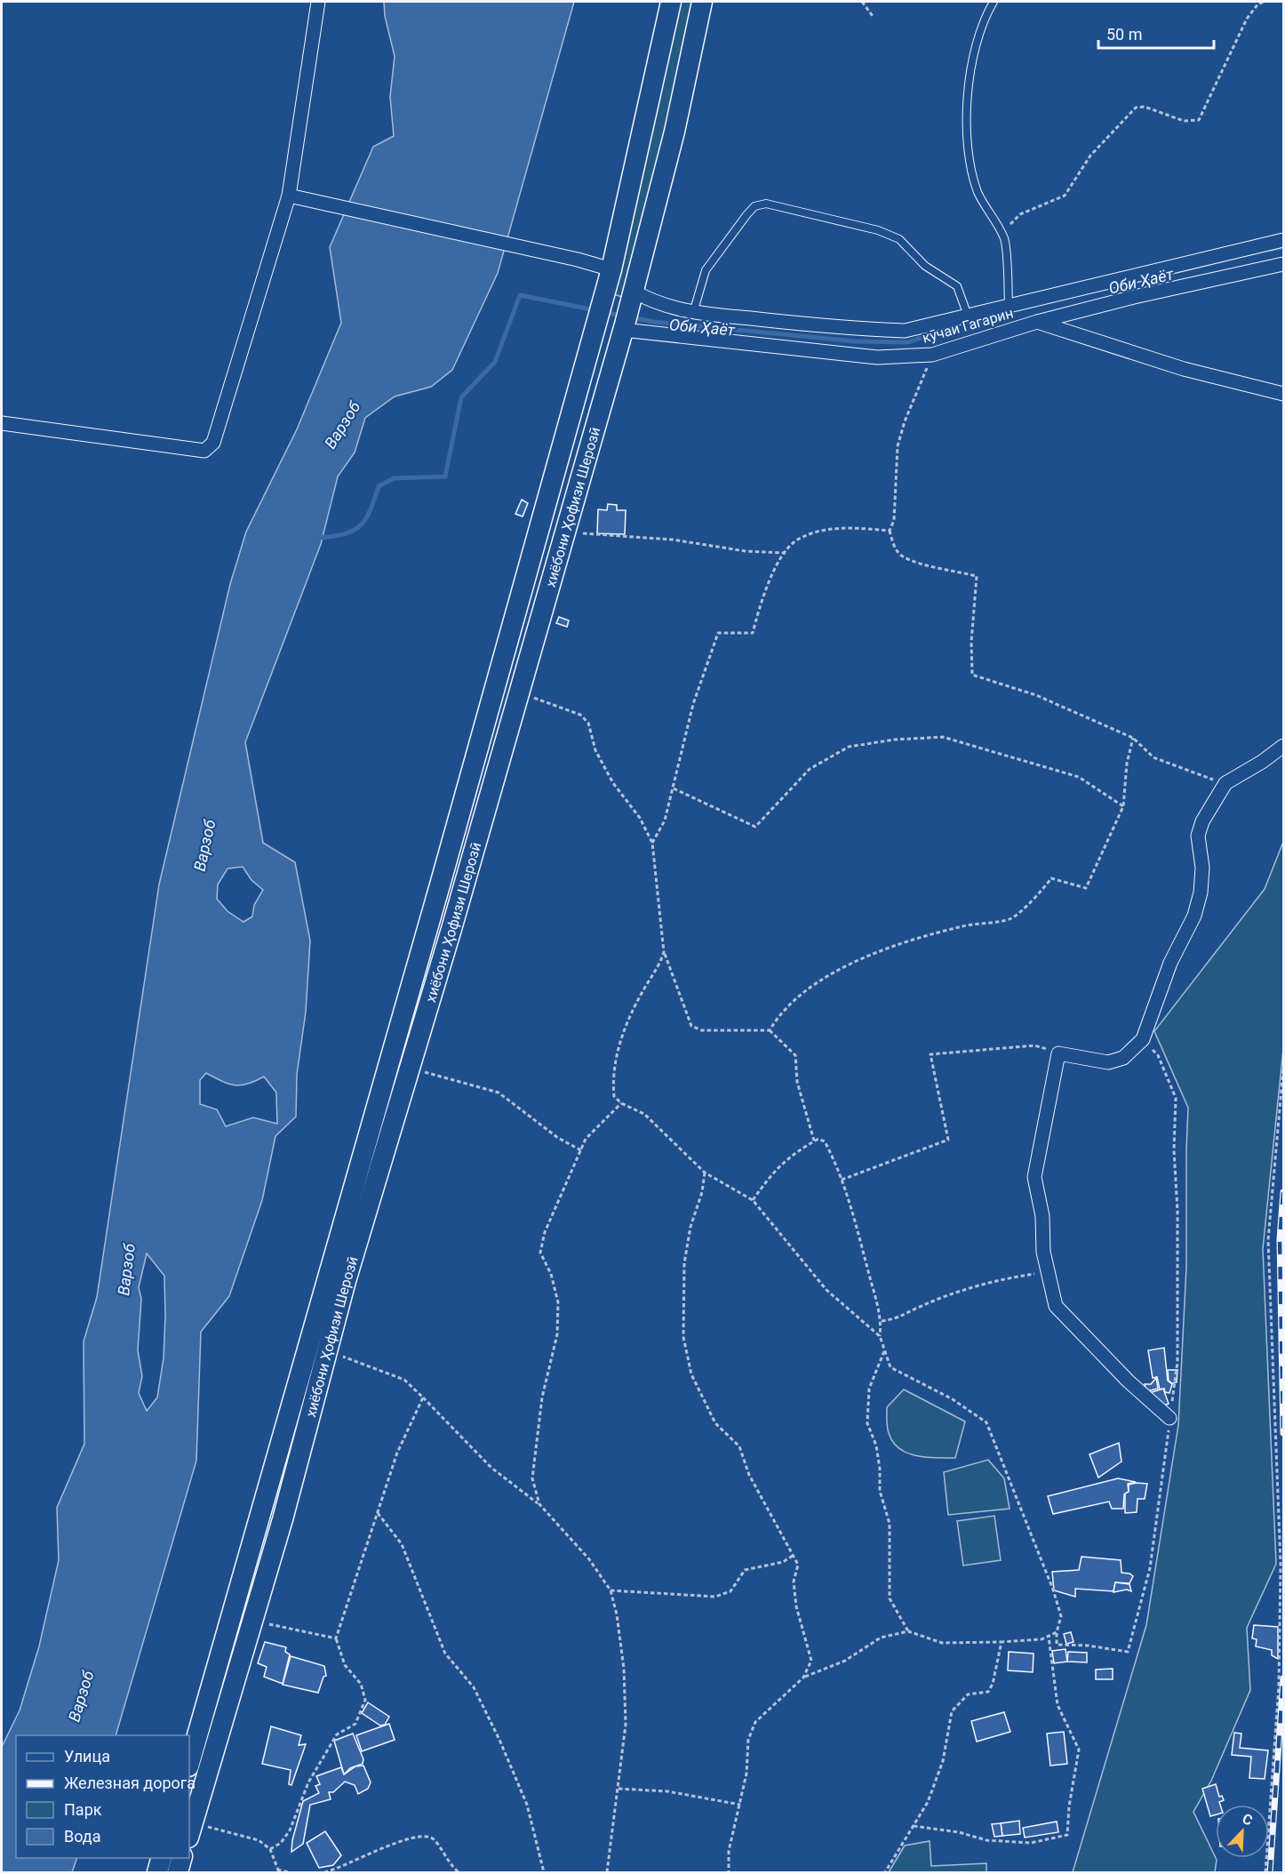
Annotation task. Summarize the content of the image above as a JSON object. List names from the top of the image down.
{
  "streets": {
    "main road": ["хиёбони Ҳофизи Шерозӣ"],
    "street": ["кӯчаи Гагарин"]
  },
  "crossings": [
    ["кӯчаи Гагарин", "хиёбони Ҳофизи Шерозӣ"]
  ],
  "water": ["Оби Ҳаёт", "Варзоб"],
  "legend": [
    "Улица",
    "Железная дорога",
    "Парк",
    "Вода"
  ],
  "scale_bar": "50 m",
  "north": "top right"
}
